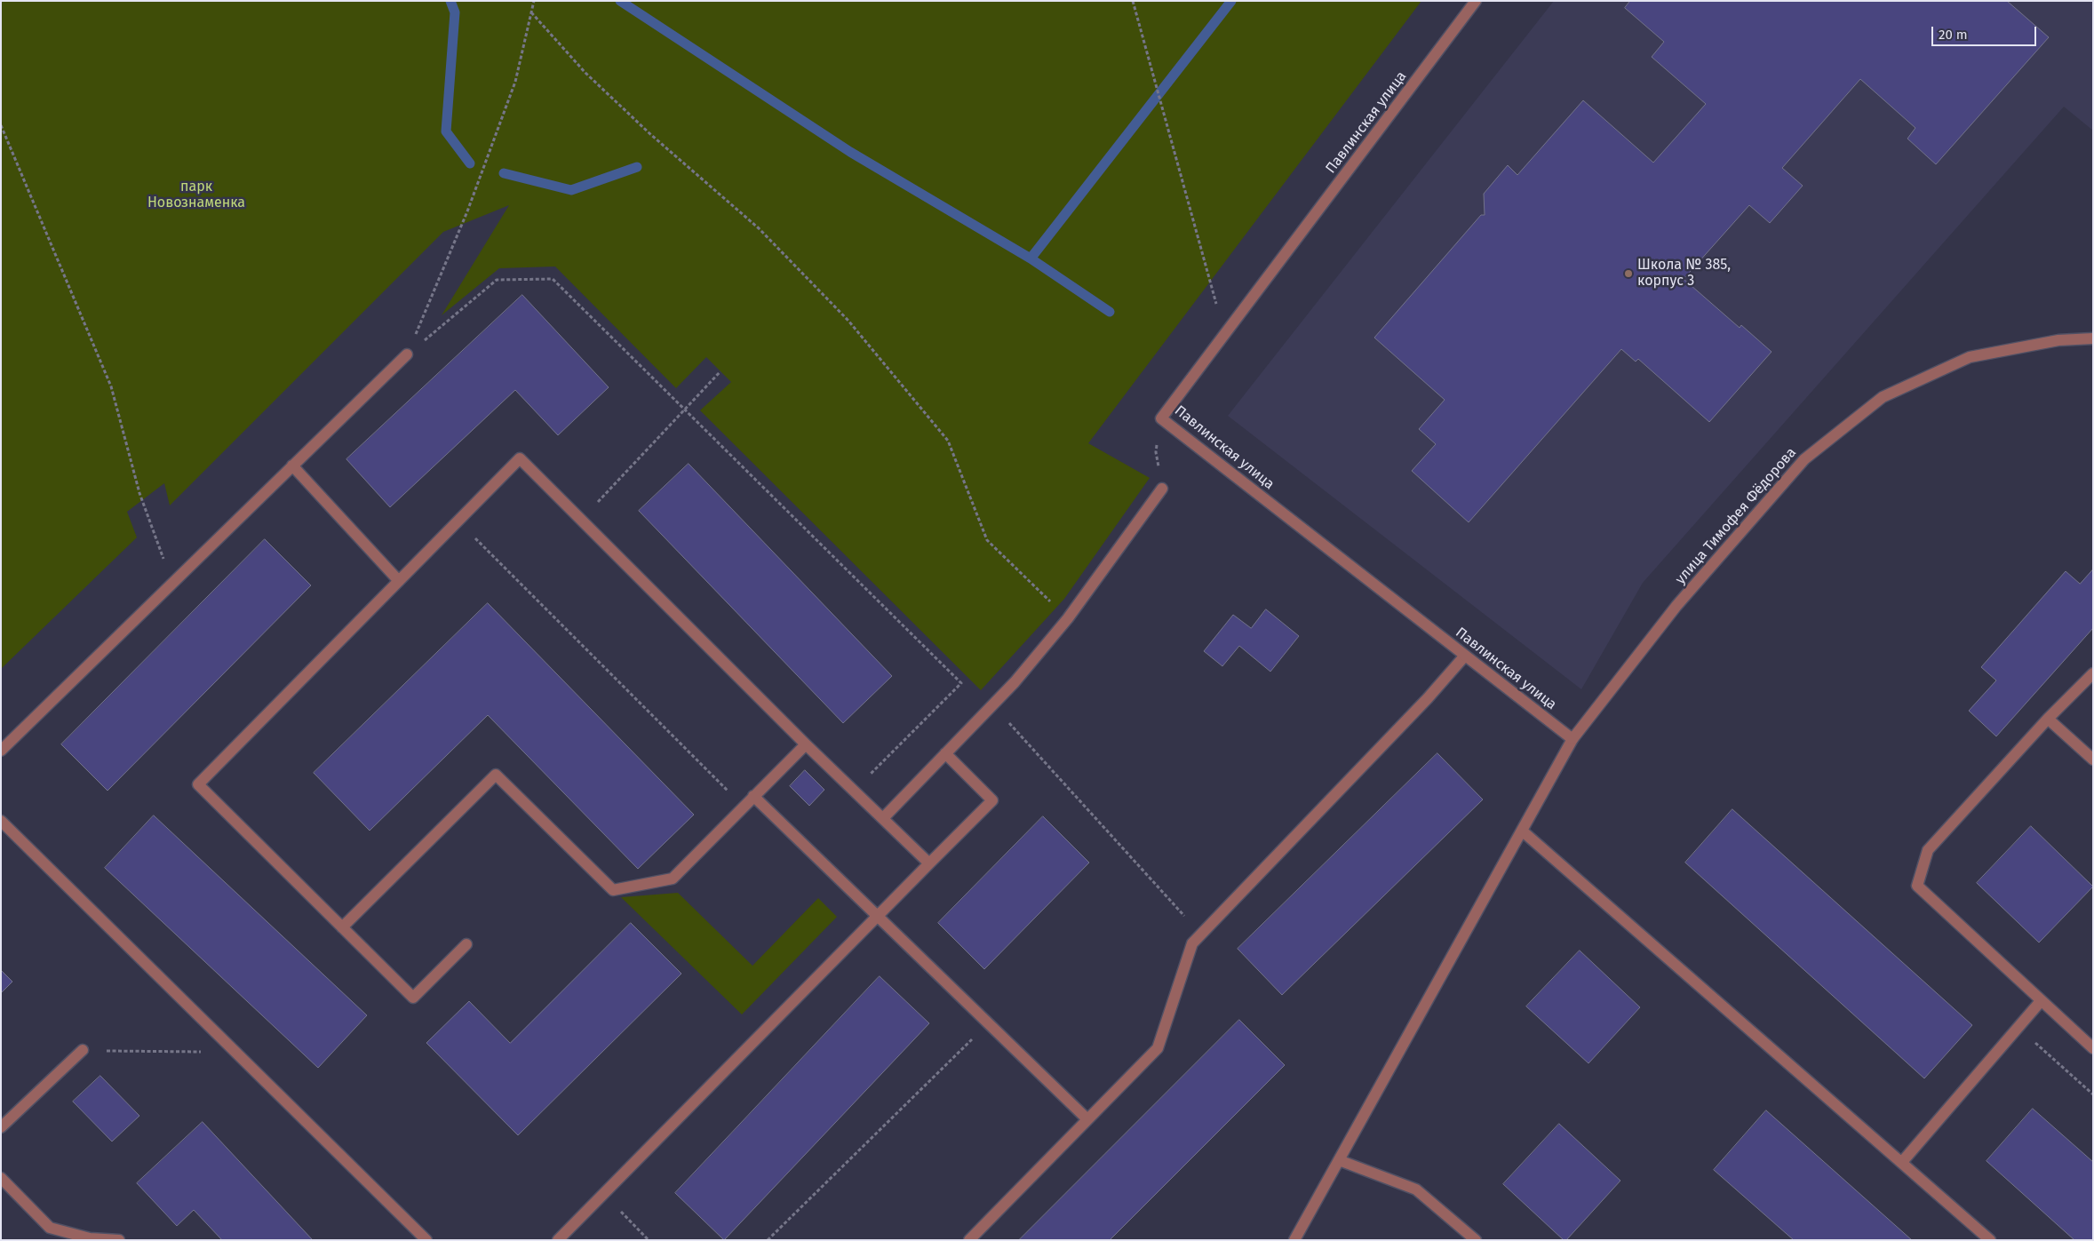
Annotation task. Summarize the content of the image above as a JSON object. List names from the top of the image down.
{
  "streets": {
    "street": ["Павлинская улица", "улица Тимофея Фёдорова"]
  },
  "crossings": [
    ["Павлинская улица", "улица Тимофея Фёдорова"]
  ],
  "parks": ["парк Новознаменка"],
  "places": ["Школа № 385, корпус 3"],
  "scale_bar": "20 m"
}
